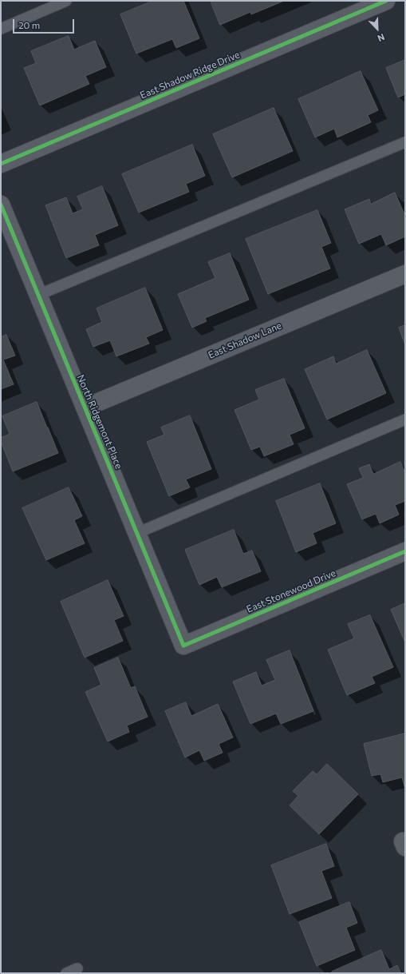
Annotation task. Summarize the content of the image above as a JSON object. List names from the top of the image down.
{
  "streets": {
    "street": [
      "East Shadow Ridge Drive",
      "East Shadow Lane",
      "North Ridgemont Place",
      "East Stonewood Drive"
    ]
  },
  "crossings": [
    ["East Shadow Lane", "North Ridgemont Place"],
    ["North Ridgemont Place", "East Stonewood Drive"]
  ],
  "scale_bar": "20 m",
  "north": "bottom right"
}
